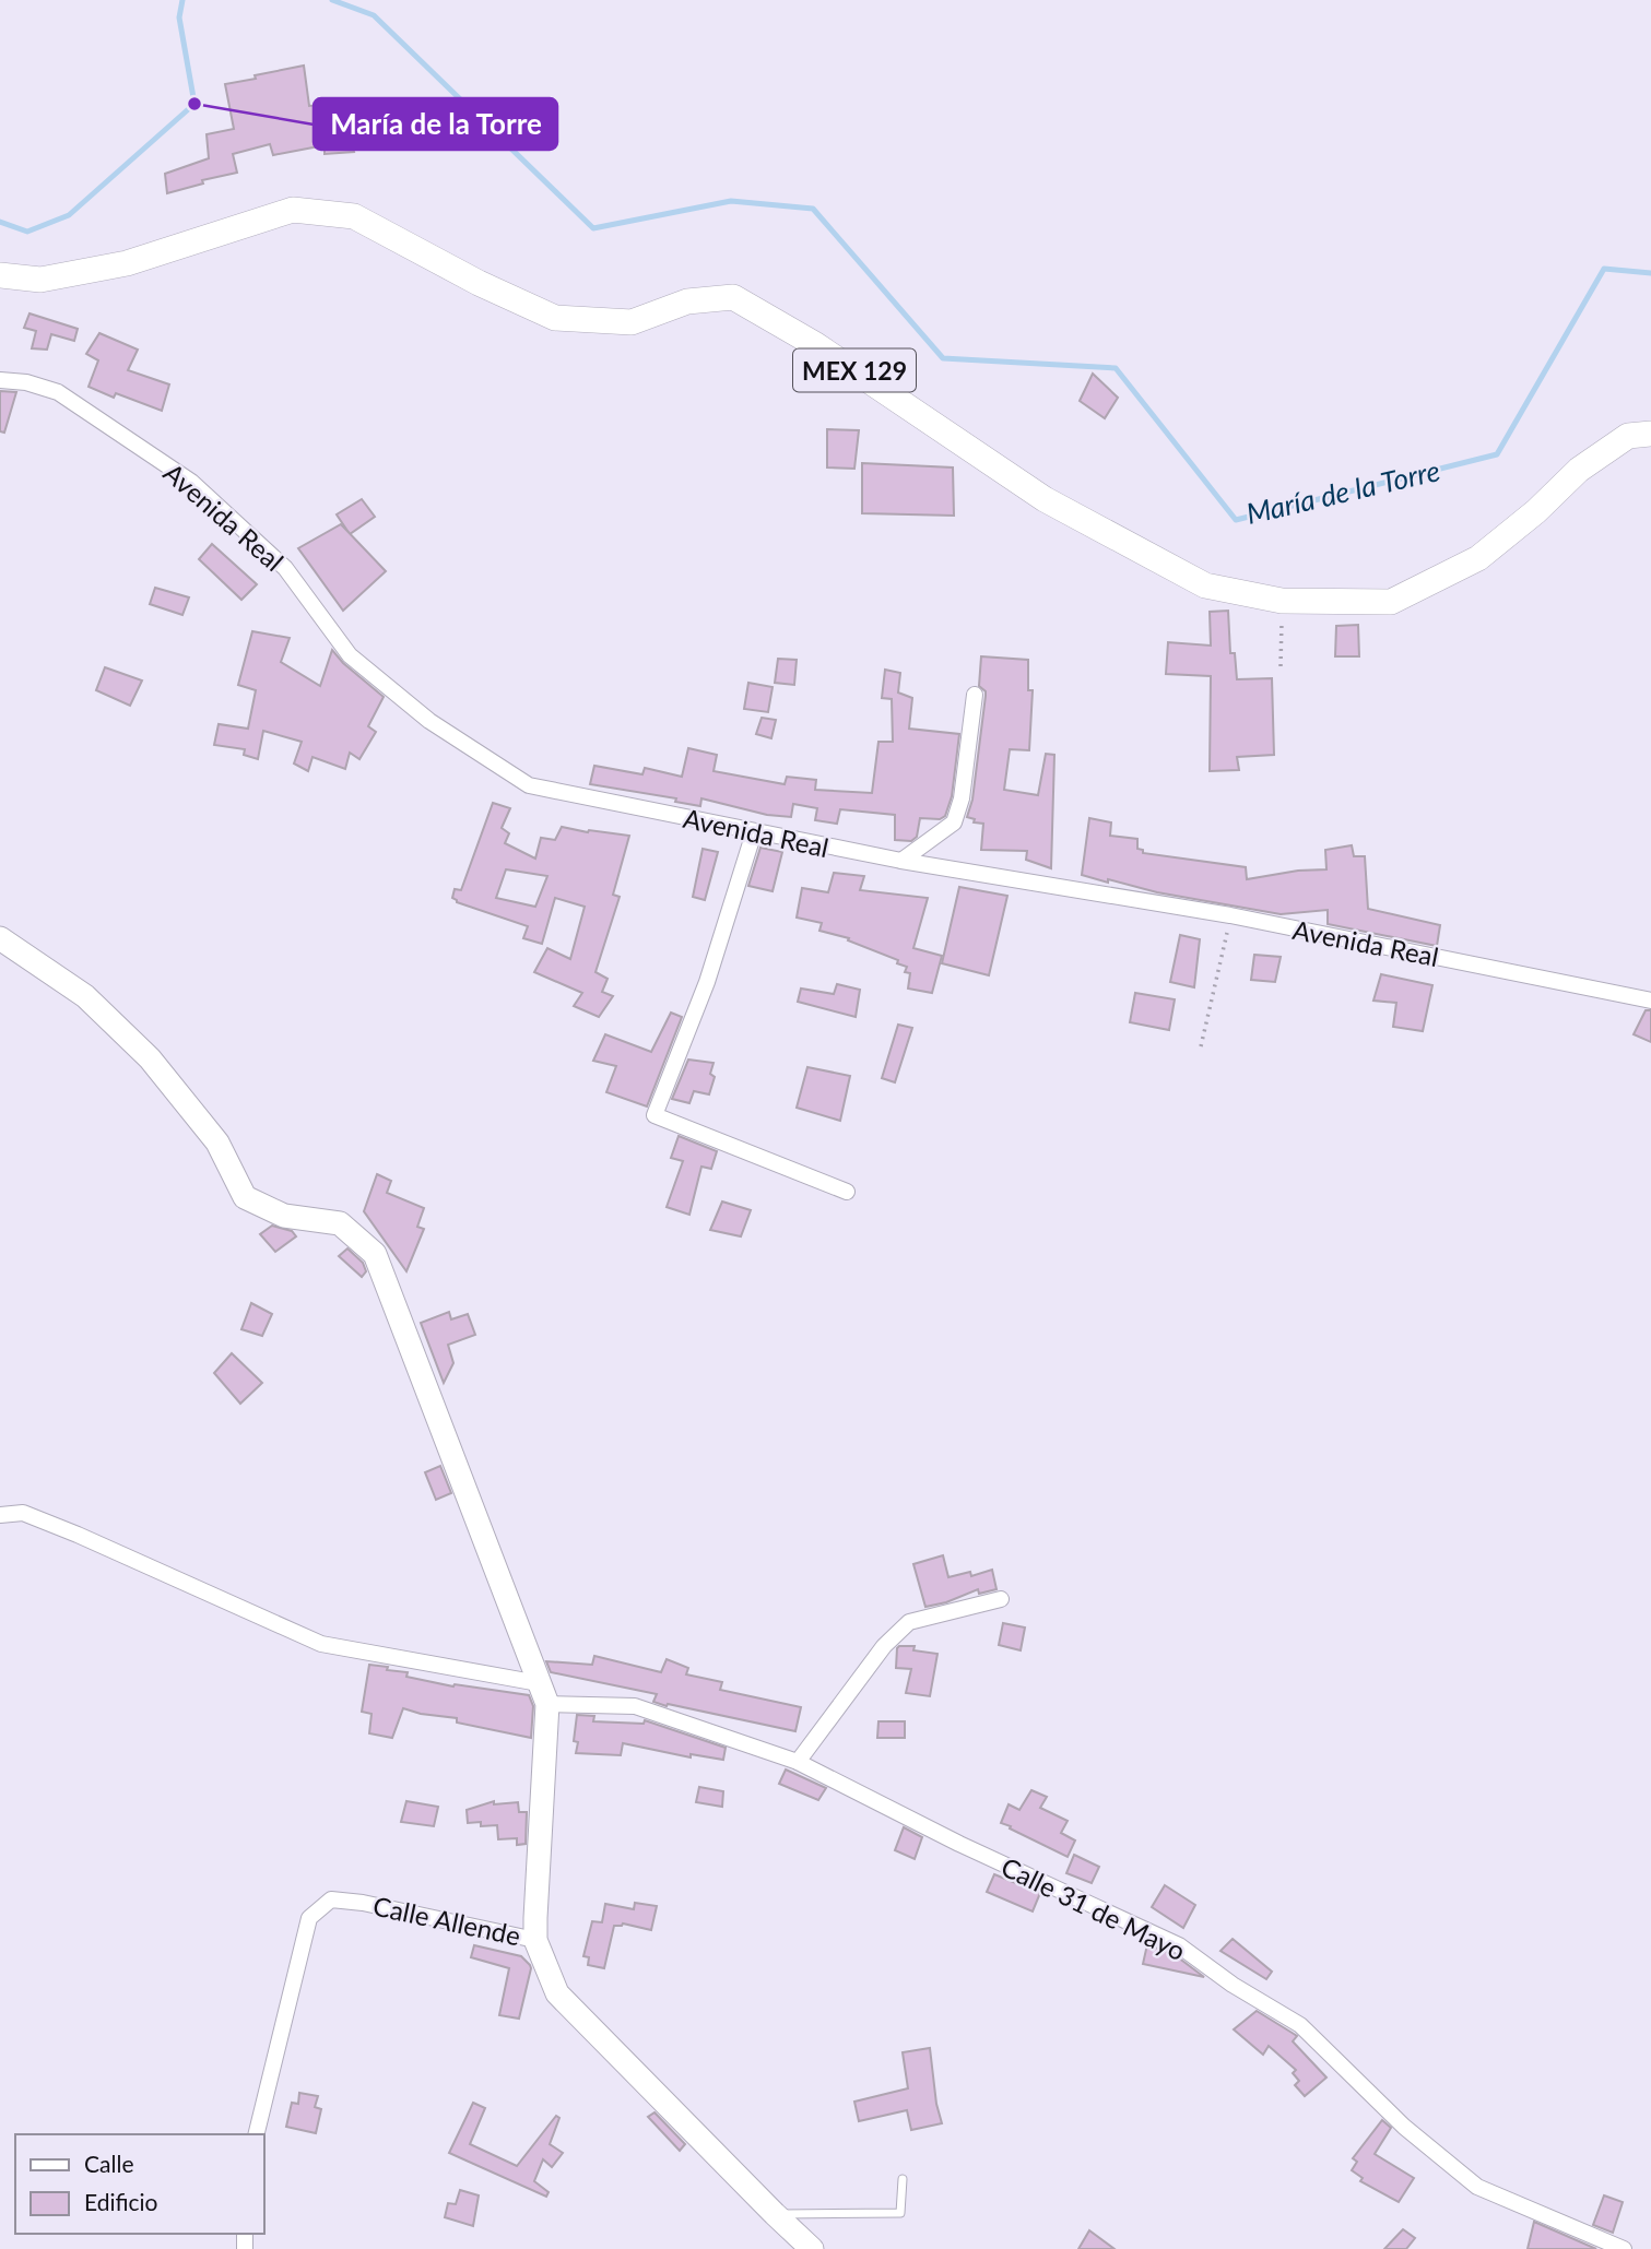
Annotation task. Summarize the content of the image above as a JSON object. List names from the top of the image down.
{
  "streets": {
    "main road": ["MEX 129"],
    "street": ["Avenida Real", "Calle 31 de Mayo", "Calle Allende"]
  },
  "water": ["María de la Torre"],
  "places": ["María de la Torre"],
  "legend": ["Calle", "Edificio"]
}
